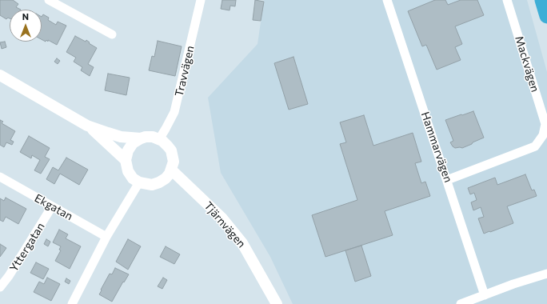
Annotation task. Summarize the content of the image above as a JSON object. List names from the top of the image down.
{
  "streets": {
    "street": [
      "Mackvägen",
      "Travvägen",
      "Hammarvägen",
      "Ekgatan",
      "Tjärnvägen",
      "Yttergatan"
    ]
  },
  "crossings": [
    ["Mackvägen", "Hammarvägen"],
    ["Travvägen", "Tjärnvägen"],
    ["Ekgatan", "Yttergatan"]
  ],
  "north": "top"
}
